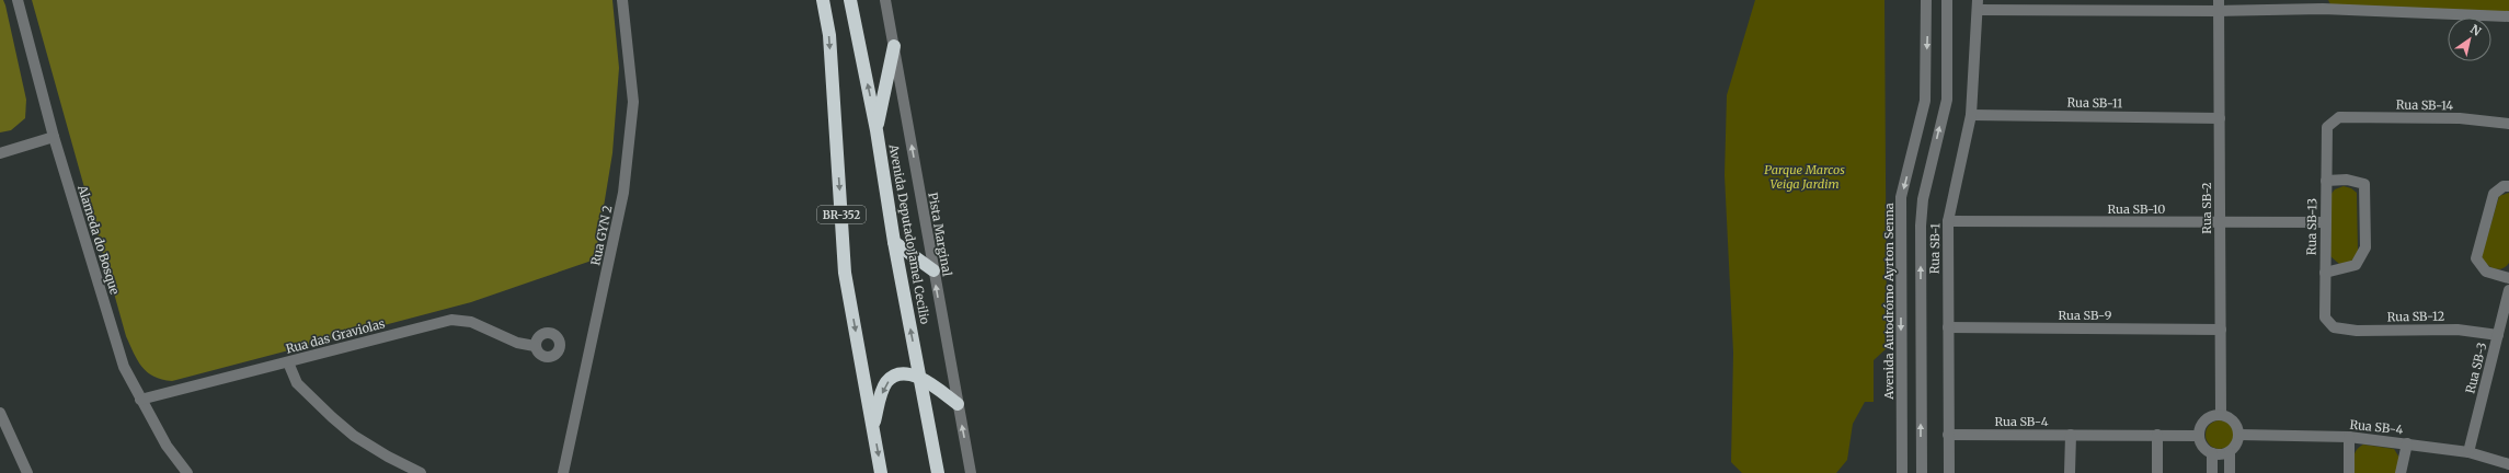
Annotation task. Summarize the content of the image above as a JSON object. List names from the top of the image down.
{
  "streets": {
    "highway": ["BR-352", "Avenida Deputado Jamel Cecilio"],
    "street": [
      "Rua SB-11",
      "Rua SB-14",
      "Rua SB-2",
      "Rua SB-10",
      "Rua SB-13",
      "Pista Marginal",
      "Rua GYN 2",
      "Alameda do Bosque",
      "Rua SB-1",
      "Avenida Autodrómo Ayrton Senna",
      "Rua SB-9",
      "Rua SB-12",
      "Rua das Graviolas",
      "Rua SB-3",
      "Rua SB-4"
    ]
  },
  "crossings": [
    ["Rua SB-11", "Rua SB-2"],
    ["Rua SB-11", "Rua SB-1"],
    ["Rua SB-14", "Rua SB-13"],
    ["Rua SB-2", "Rua SB-10"],
    ["Rua SB-2", "Rua SB-9"],
    ["Rua SB-2", "Rua SB-4"],
    ["Rua SB-10", "Rua SB-13"],
    ["Rua SB-10", "Rua SB-1"],
    ["Rua SB-13", "Rua SB-12"],
    ["Alameda do Bosque", "Rua das Graviolas"],
    ["Rua SB-1", "Rua SB-9"],
    ["Rua SB-1", "Rua SB-4"],
    ["Rua SB-12", "Rua SB-3"],
    ["Rua SB-3", "Rua SB-4"]
  ],
  "one_way": ["Pista Marginal"],
  "parks": ["Parque Marcos Veiga Jardim"],
  "north": "top right"
}
